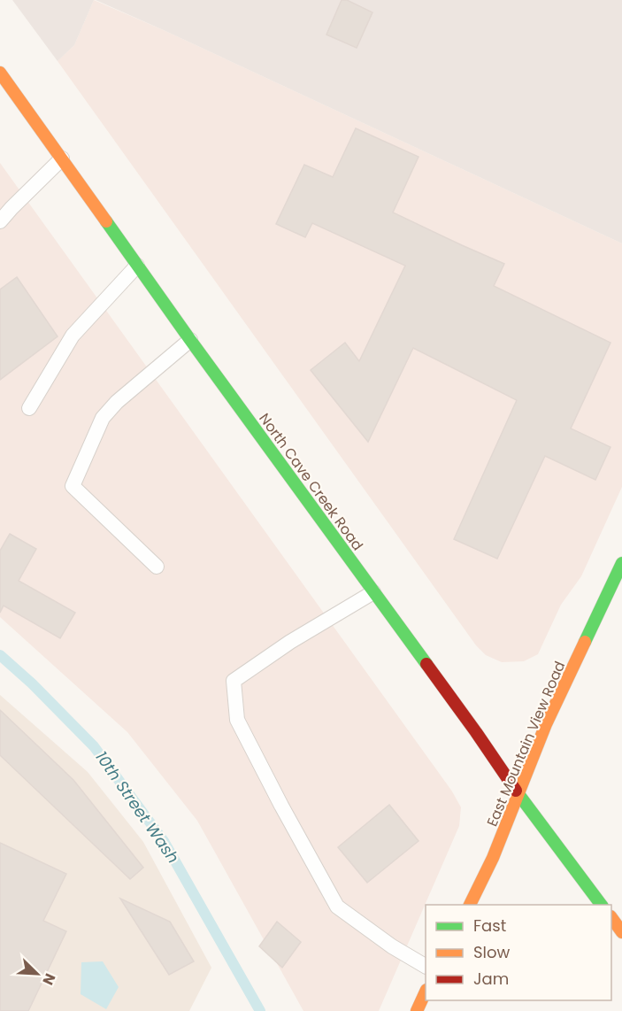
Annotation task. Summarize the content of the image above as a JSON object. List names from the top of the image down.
{
  "streets": {
    "main road": ["North Cave Creek Road", "East Mountain View Road"]
  },
  "crossings": [
    ["North Cave Creek Road", "East Mountain View Road"]
  ],
  "water": ["10th Street Wash"],
  "legend": ["Fast", "Slow", "Jam"],
  "north": "bottom right"
}
